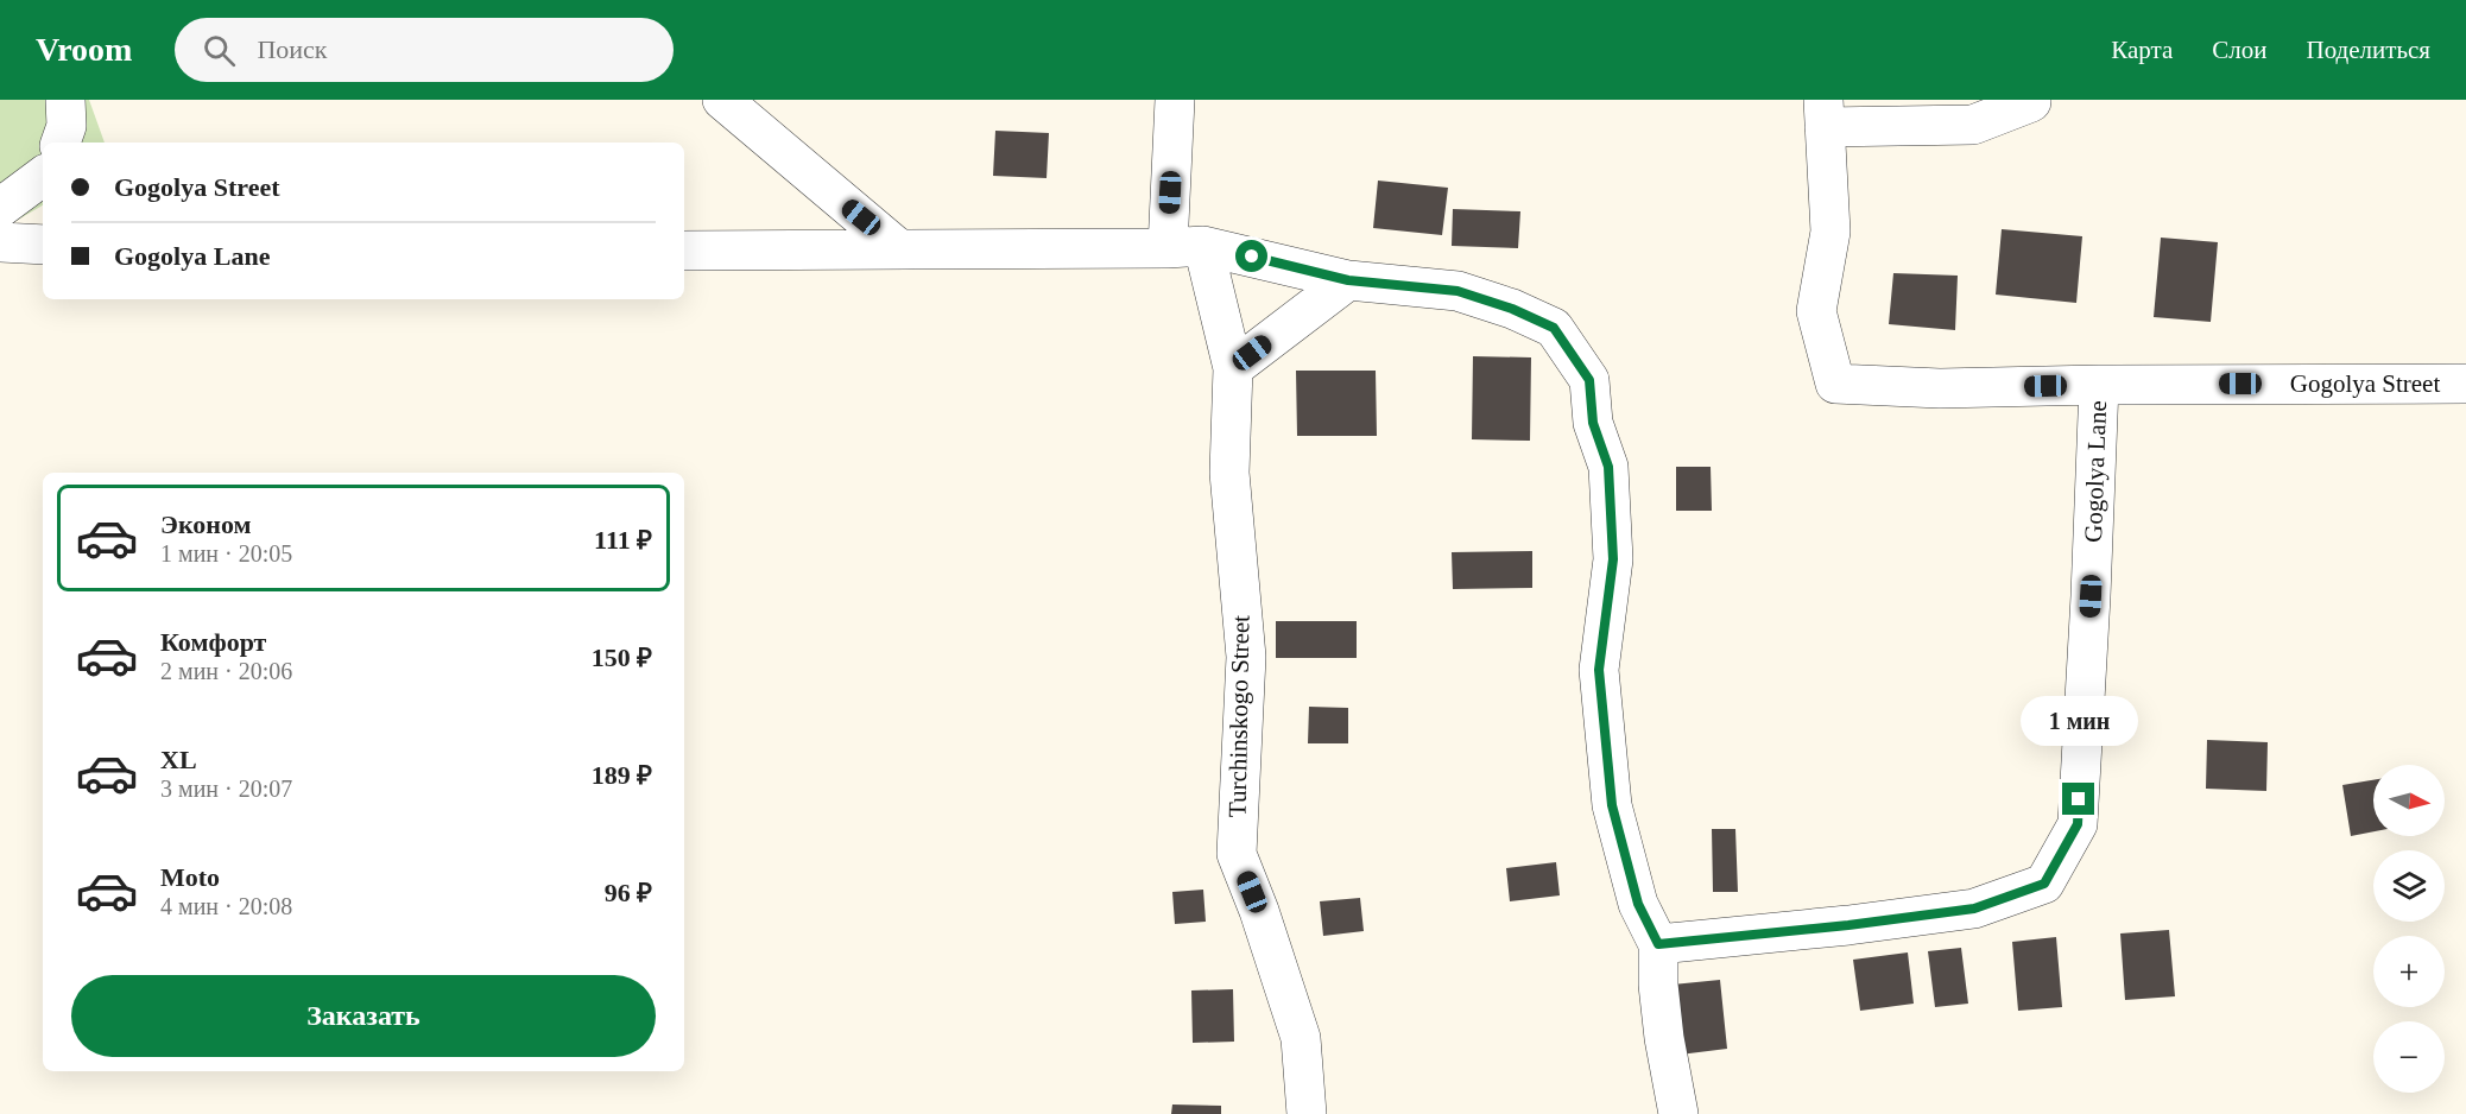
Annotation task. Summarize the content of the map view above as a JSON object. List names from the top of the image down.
{
  "streets": {
    "street": ["Gogolya Street", "Gogolya Lane", "Turchinskogo Street"]
  },
  "crossings": [
    ["Gogolya Street", "Gogolya Lane"]
  ],
  "north": "right",
  "page": {
    "header": "Vroom",
    "search": "Поиск",
    "nav": ["Карта", "Слои", "Поделиться"],
    "banner": ["Gogolya Street", "Gogolya Lane"],
    "list": [
      {
        "name": "Эконом",
        "note": "1 мин · 20:05",
        "value": "111 ₽"
      },
      {
        "name": "Комфорт",
        "note": "2 мин · 20:06",
        "value": "150 ₽"
      },
      {
        "name": "XL",
        "note": "3 мин · 20:07",
        "value": "189 ₽"
      },
      {
        "name": "Moto",
        "note": "4 мин · 20:08",
        "value": "96 ₽"
      }
    ],
    "bubble": "1 мин",
    "map_buttons": ["+", "−"],
    "buttons": "Заказать"
  }
}
